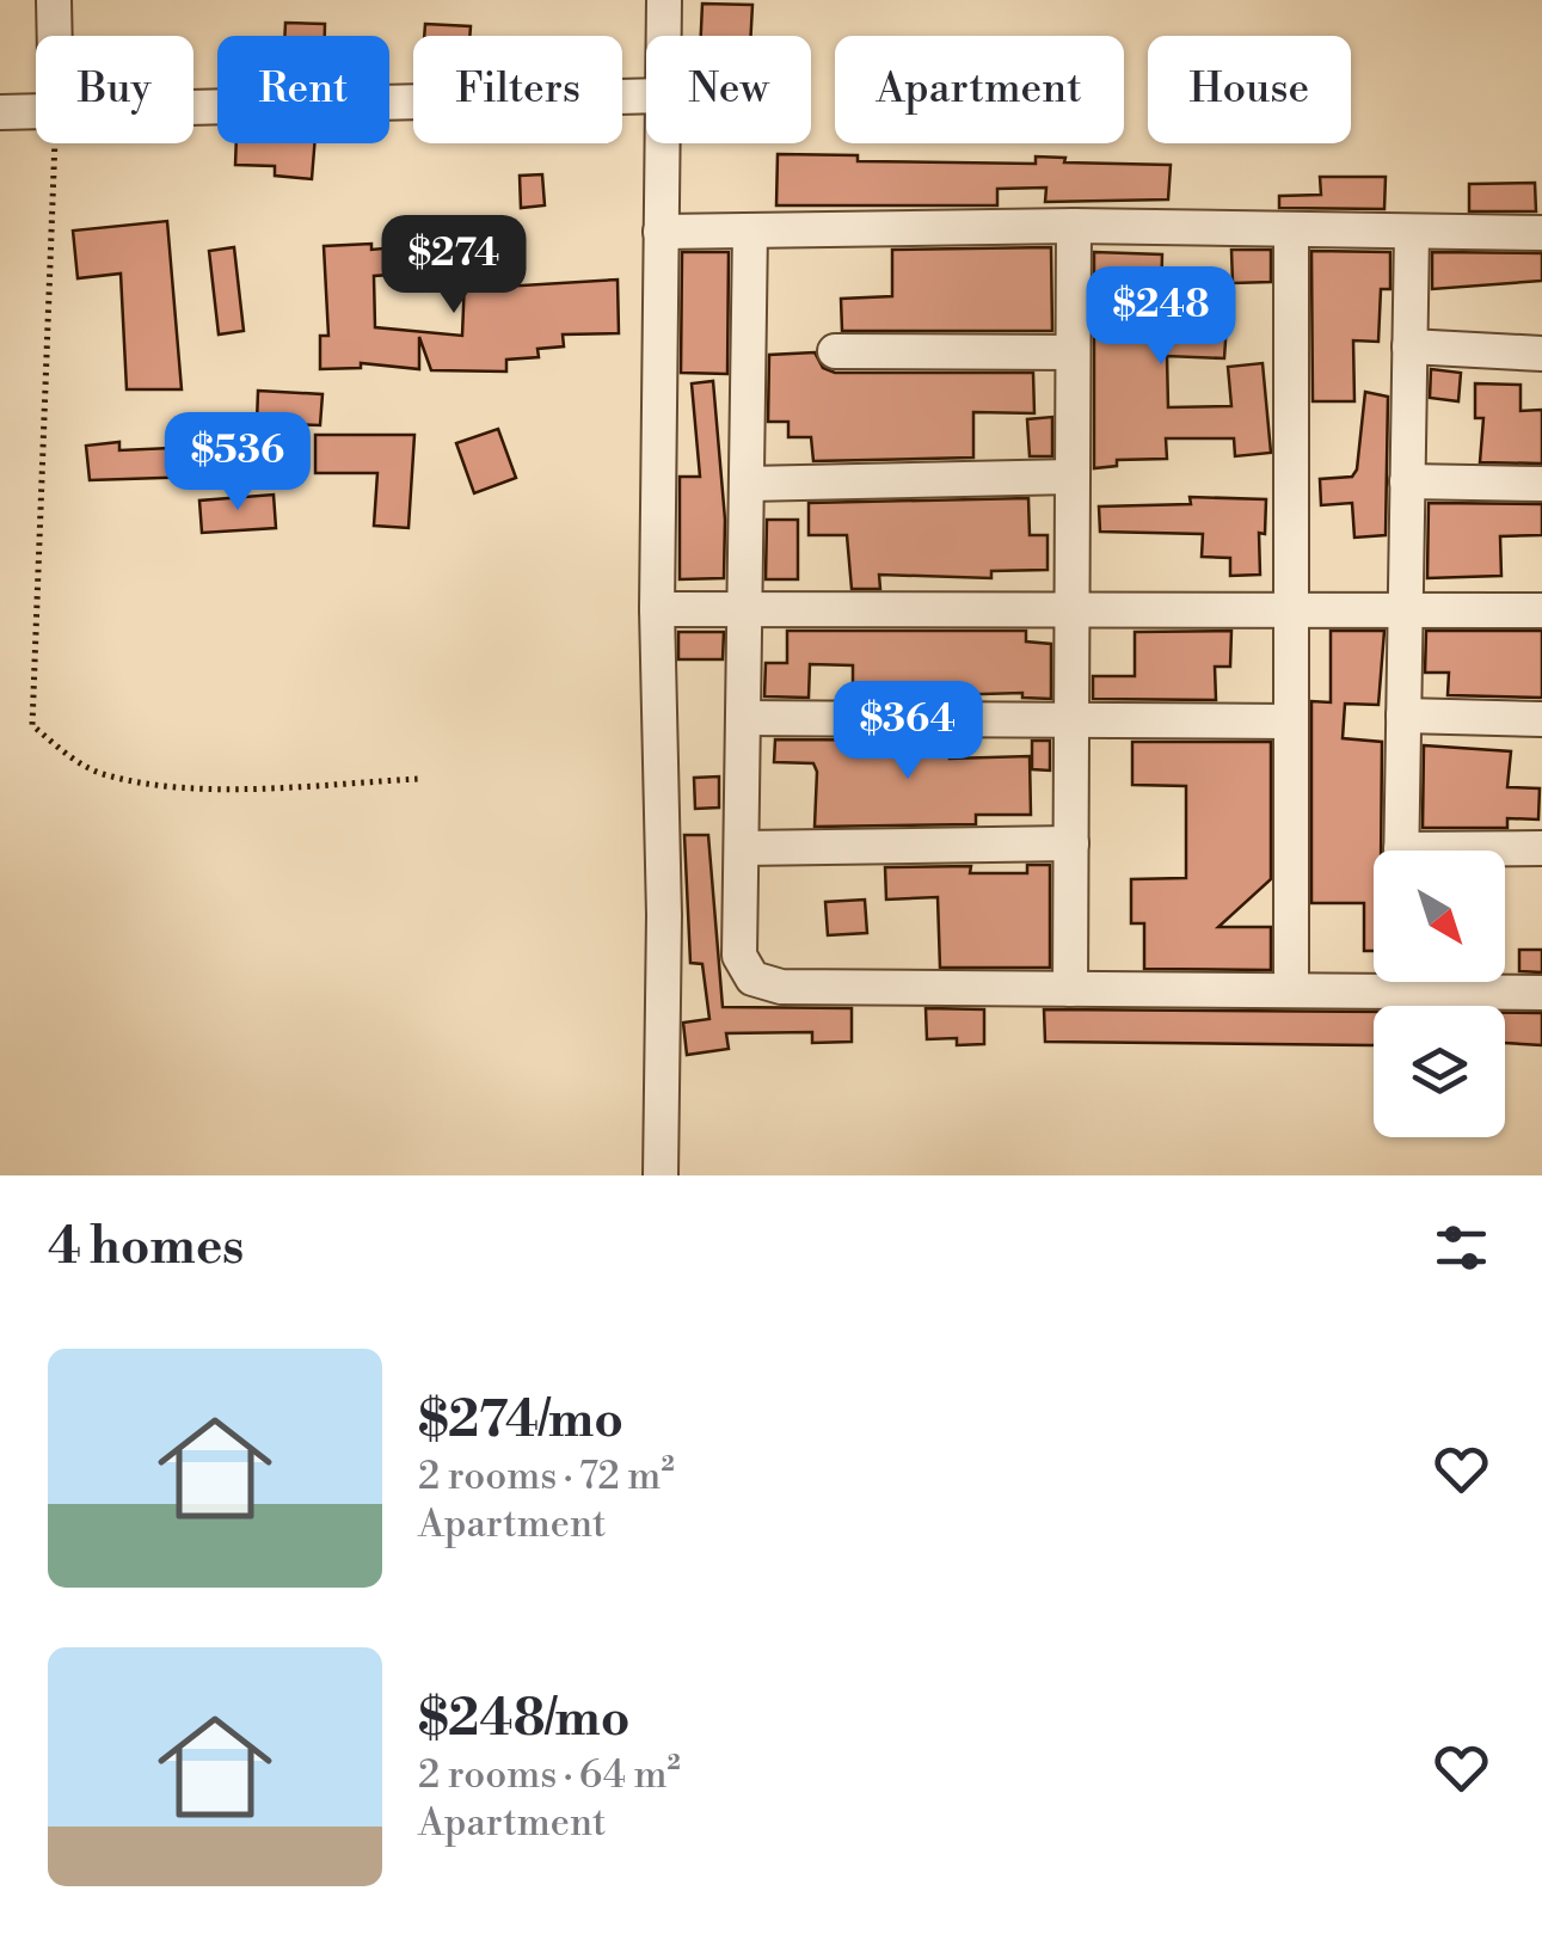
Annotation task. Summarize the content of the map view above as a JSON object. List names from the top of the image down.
{
  "north": "bottom right",
  "page": {
    "chip": [
      "Buy",
      "Rent",
      "Filters",
      "New",
      "Apartment",
      "House"
    ],
    "price": [
      "$274",
      "$248",
      "$536",
      "$364"
    ],
    "heading": "4 homes",
    "list": [
      {
        "name": "$274/mo",
        "note": "2 rooms · 72 m² · Apartment"
      },
      {
        "name": "$248/mo",
        "note": "2 rooms · 64 m² · Apartment"
      }
    ]
  }
}
